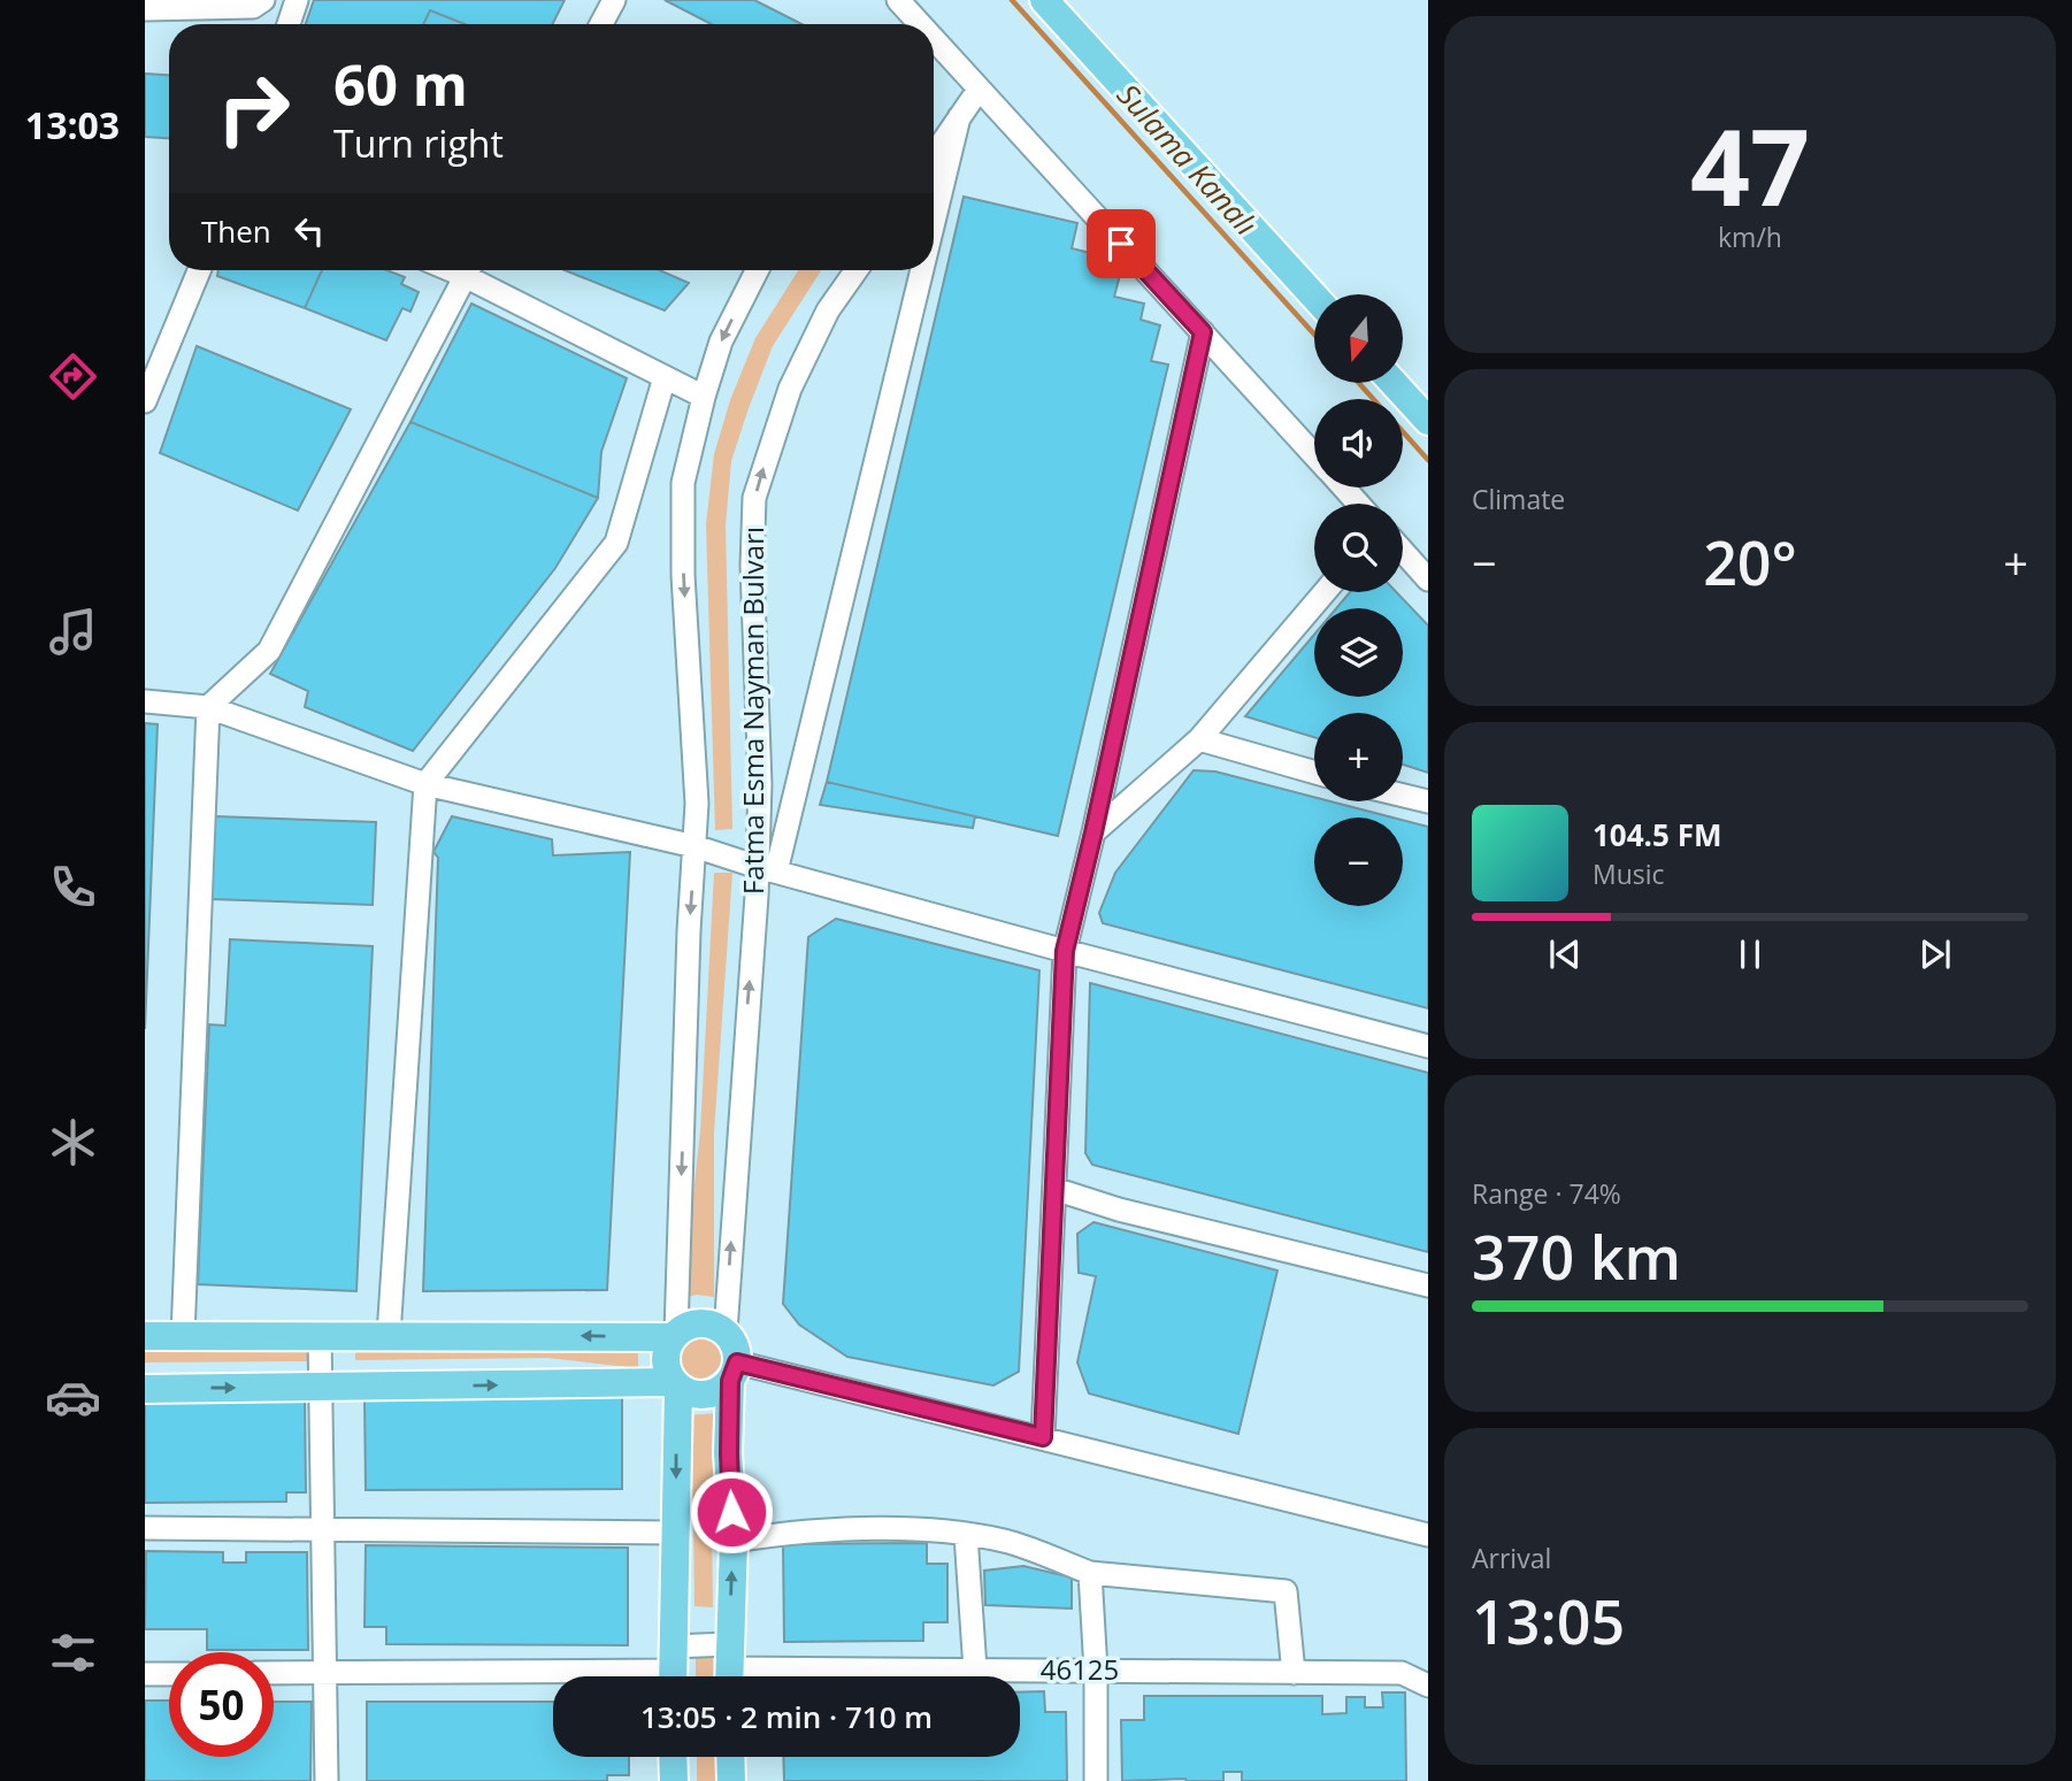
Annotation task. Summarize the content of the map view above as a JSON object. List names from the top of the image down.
{
  "streets": {
    "street": ["Fatma Esma Nayman Bulvarı", "46125"]
  },
  "water": ["Sulama Kanalı"],
  "north": "bottom",
  "page": {
    "tabs": "13:03",
    "tile": [
      ["47", "km/h"],
      "Climate",
      ["Range · 74%", "370 km"],
      ["Arrival", "13:05"]
    ],
    "turn": ["60 m", "Turn right"],
    "then": "Then",
    "map_buttons": ["+", "−"],
    "heat": ["−", "20°", "+"],
    "song": ["104.5 FM", "Music"],
    "limit": "50",
    "trip": "13:05 · 2 min · 710 m"
  }
}
